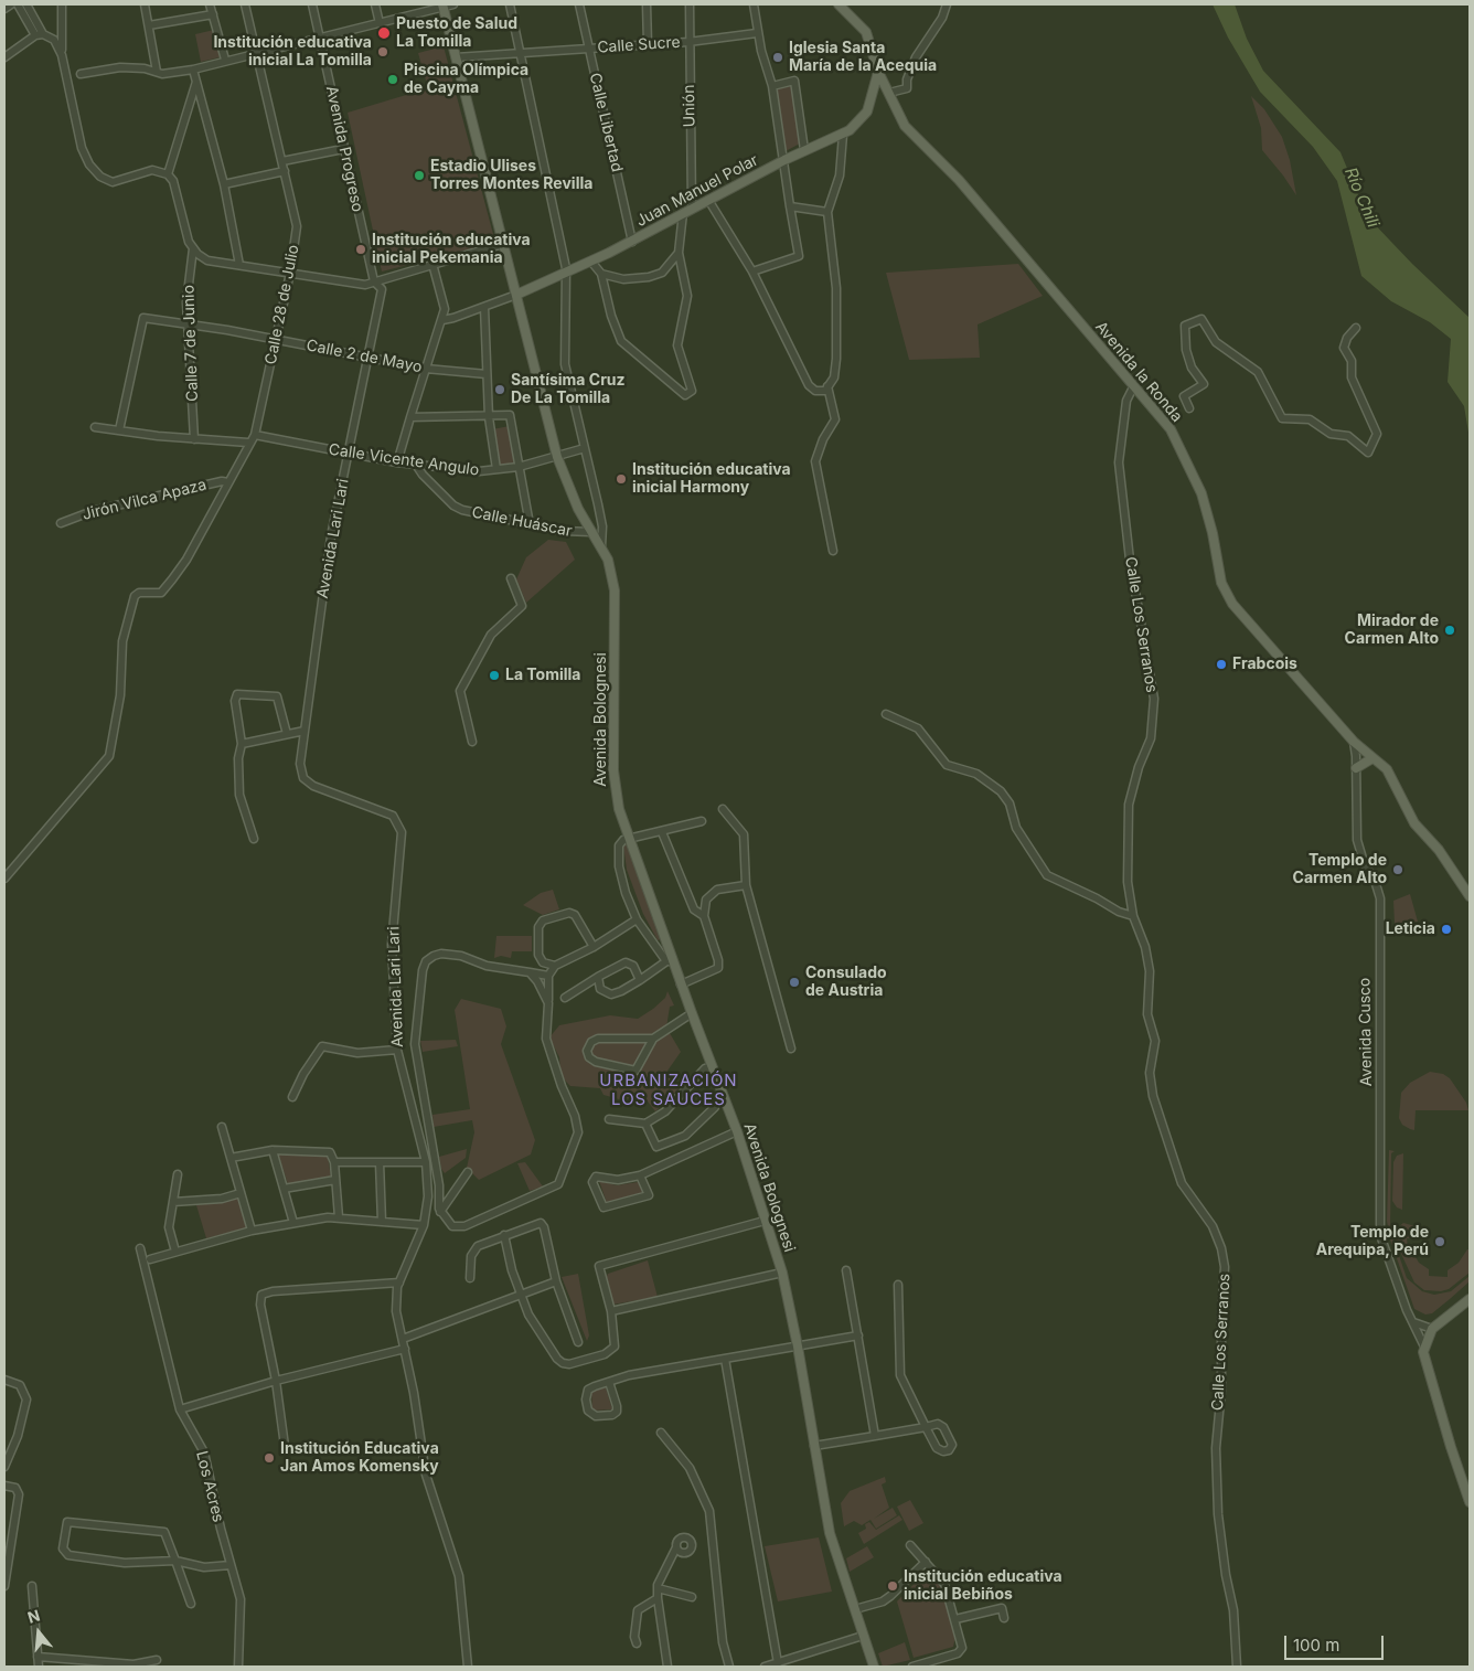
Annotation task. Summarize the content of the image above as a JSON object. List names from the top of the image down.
{
  "streets": {
    "main road": [
      "Juan Manuel Polar",
      "Avenida la Ronda",
      "Avenida Bolognesi",
      "Avenida Cusco"
    ],
    "street": [
      "Calle Sucre",
      "Unión",
      "Calle Libertad",
      "Avenida Progreso",
      "Calle 28 de Julio",
      "Calle 7 de Junio",
      "Calle 2 de Mayo",
      "Calle Vicente Angulo",
      "Jirón Vilca Apaza",
      "Calle Huáscar",
      "Avenida Lari Lari",
      "Calle Los Serranos",
      "Los Acres"
    ]
  },
  "crossings": [
    ["Calle Sucre", "Unión"],
    ["Calle Sucre", "Calle Libertad"],
    ["Calle Sucre", "Avenida Bolognesi"],
    ["Unión", "Juan Manuel Polar"],
    ["Calle Libertad", "Juan Manuel Polar"],
    ["Avenida Progreso", "Calle 2 de Mayo"],
    ["Avenida Progreso", "Calle Vicente Angulo"],
    ["Avenida Progreso", "Avenida Lari Lari"],
    ["Juan Manuel Polar", "Avenida la Ronda"],
    ["Juan Manuel Polar", "Avenida Bolognesi"],
    ["Calle 28 de Julio", "Calle 2 de Mayo"],
    ["Calle 28 de Julio", "Calle Vicente Angulo"],
    ["Calle 28 de Julio", "Jirón Vilca Apaza"],
    ["Calle 7 de Junio", "Calle 2 de Mayo"],
    ["Avenida la Ronda", "Calle Los Serranos"],
    ["Avenida la Ronda", "Avenida Cusco"],
    ["Calle Vicente Angulo", "Calle Huáscar"],
    ["Calle Vicente Angulo", "Avenida Lari Lari"],
    ["Calle Vicente Angulo", "Avenida Bolognesi"],
    ["Calle Huáscar", "Avenida Bolognesi"]
  ],
  "districts": ["URBANIZACIÓN LOS SAUCES"],
  "water": ["Río Chili"],
  "places": [
    "Puesto de Salud La Tomilla",
    "Institución educativa inicial La Tomilla",
    "Iglesia Santa María de la Acequia",
    "Piscina Olímpica de Cayma",
    "Estadio Ulises Torres Montes Revilla",
    "Institución educativa inicial Pekemania",
    "Santísima Cruz De La Tomilla",
    "Institución educativa inicial Harmony",
    "Mirador de Carmen Alto",
    "Frabcois",
    "La Tomilla",
    "Templo de Carmen Alto",
    "Leticia",
    "Consulado de Austria",
    "Templo de Arequipa, Perú",
    "Institución Educativa Jan Amos Komensky",
    "Institución educativa inicial Bebiños"
  ],
  "scale_bar": "100 m",
  "north": "top"
}
